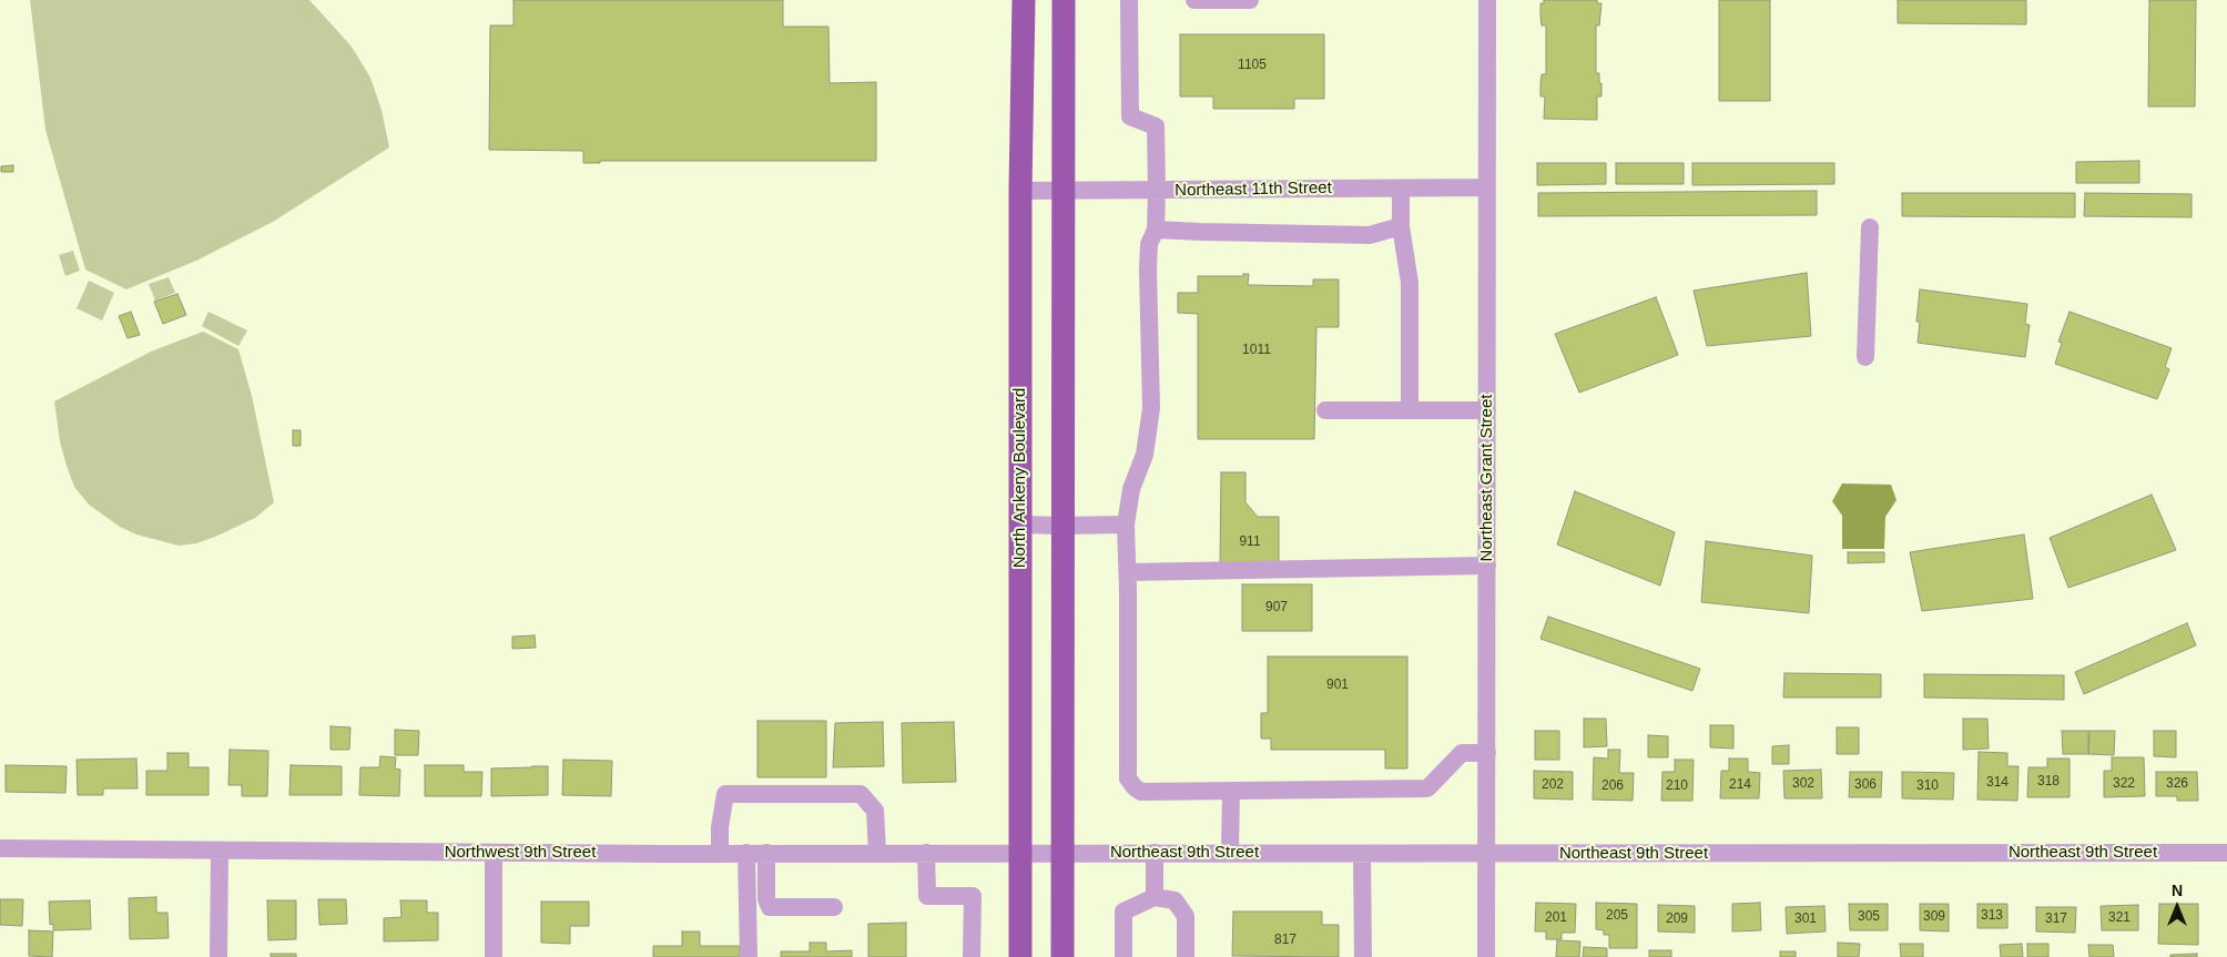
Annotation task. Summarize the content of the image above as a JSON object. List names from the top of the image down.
{
  "streets": {
    "main road": ["North Ankeny Boulevard"],
    "street": [
      "Northeast 11th Street",
      "Northeast Grant Street",
      "Northwest 9th Street",
      "Northeast 9th Street"
    ]
  },
  "crossings": [
    ["Northeast 11th Street", "North Ankeny Boulevard"],
    ["Northeast 11th Street", "Northeast Grant Street"],
    ["North Ankeny Boulevard", "Northwest 9th Street"],
    ["North Ankeny Boulevard", "Northeast 9th Street"],
    ["Northeast Grant Street", "Northeast 9th Street"],
    ["Northwest 9th Street", "Northeast 9th Street"]
  ],
  "house_numbers": [
    "1105",
    "1011",
    "911",
    "907",
    "901",
    "318",
    "314",
    "302",
    "322",
    "326",
    "202",
    "214",
    "306",
    "206",
    "210",
    "310",
    "205",
    "313",
    "305",
    "309",
    "201",
    "321",
    "209",
    "301",
    "317",
    "817"
  ],
  "north": "top"
}
